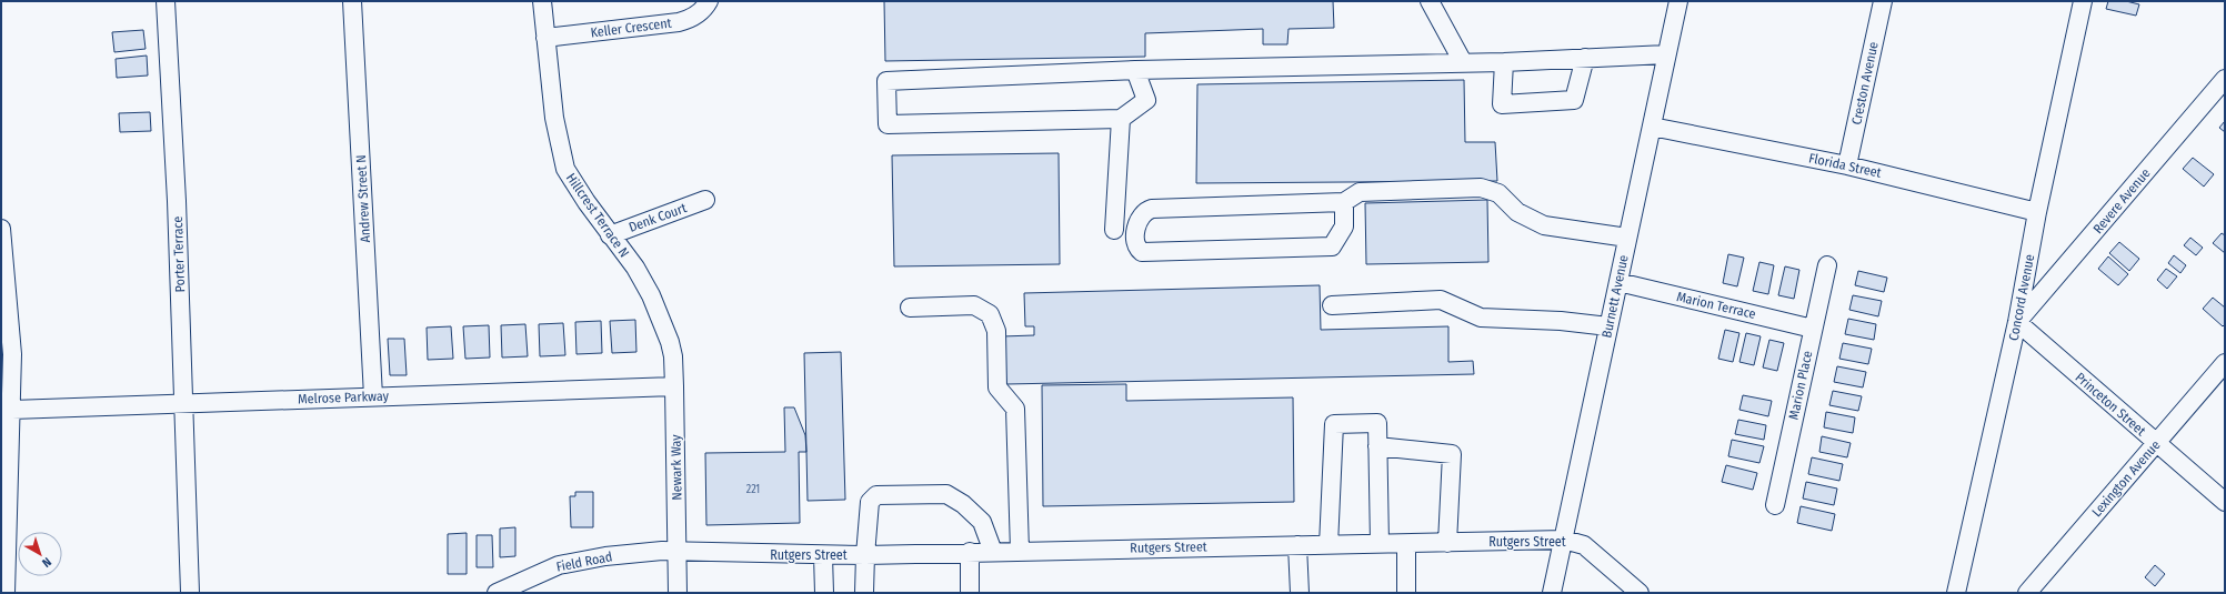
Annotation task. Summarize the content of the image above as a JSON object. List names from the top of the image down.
{
  "streets": {
    "street": [
      "Keller Crescent",
      "Creston Avenue",
      "Florida Street",
      "Andrew Street N",
      "Revere Avenue",
      "Hillcrest Terrace N",
      "Denk Court",
      "Porter Terrace",
      "Burnett Avenue",
      "Concord Avenue",
      "Marion Terrace",
      "Marion Place",
      "Melrose Parkway",
      "Princeton Street",
      "Newark Way",
      "Lexington Avenue",
      "Rutgers Street",
      "Field Road"
    ]
  },
  "crossings": [
    ["Keller Crescent", "Hillcrest Terrace N"],
    ["Creston Avenue", "Florida Street"],
    ["Florida Street", "Burnett Avenue"],
    ["Florida Street", "Concord Avenue"],
    ["Andrew Street N", "Melrose Parkway"],
    ["Revere Avenue", "Concord Avenue"],
    ["Revere Avenue", "Princeton Street"],
    ["Hillcrest Terrace N", "Denk Court"],
    ["Hillcrest Terrace N", "Newark Way"],
    ["Porter Terrace", "Melrose Parkway"],
    ["Burnett Avenue", "Marion Terrace"],
    ["Burnett Avenue", "Rutgers Street"],
    ["Concord Avenue", "Princeton Street"],
    ["Marion Terrace", "Marion Place"],
    ["Melrose Parkway", "Newark Way"],
    ["Princeton Street", "Lexington Avenue"],
    ["Newark Way", "Rutgers Street"],
    ["Newark Way", "Field Road"],
    ["Rutgers Street", "Field Road"]
  ],
  "house_numbers": ["221"],
  "north": "bottom right"
}
